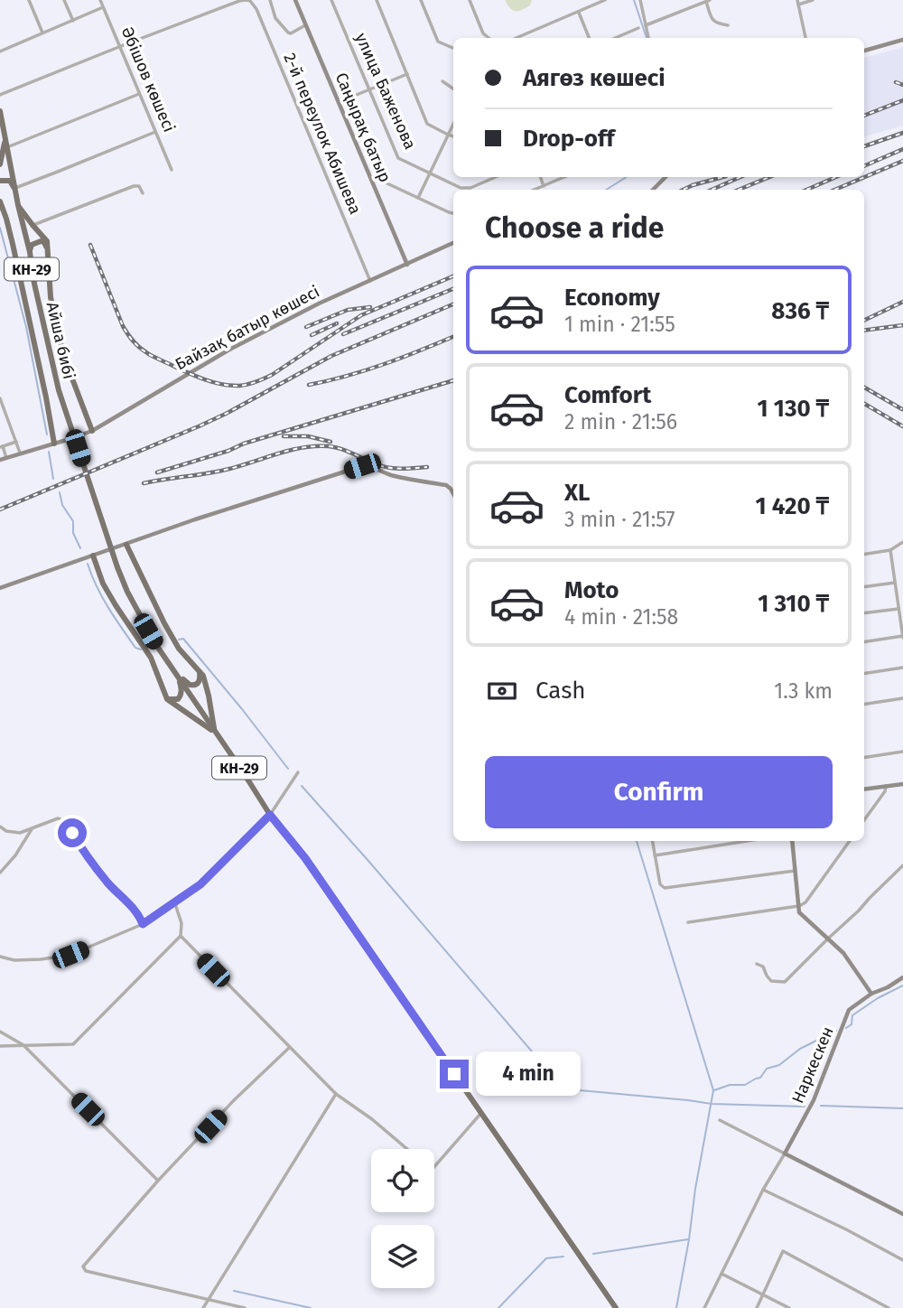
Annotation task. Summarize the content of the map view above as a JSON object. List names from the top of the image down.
{
  "streets": {
    "main road": ["КН-29", "Айша бибі"],
    "street": [
      "Әбішов көшесі",
      "улица Баженова",
      "Саңырақ батыр",
      "2-й переулок Абишева",
      "Байзақ батыр көшесі",
      "Наркескен"
    ]
  },
  "crossings": [
    ["Әбішов көшесі", "2-й переулок Абишева"],
    ["Саңырақ батыр", "Байзақ батыр көшесі"],
    ["2-й переулок Абишева", "Байзақ батыр көшесі"],
    ["КН-29", "Айша бибі"]
  ],
  "page": {
    "banner": ["Аягөз көшесі", "Drop-off"],
    "heading": "Choose a ride",
    "list": [
      {
        "name": "Economy",
        "note": "1 min · 21:55",
        "value": "836 ₸"
      },
      {
        "name": "Comfort",
        "note": "2 min · 21:56",
        "value": "1 130 ₸"
      },
      {
        "name": "XL",
        "note": "3 min · 21:57",
        "value": "1 420 ₸"
      },
      {
        "name": "Moto",
        "note": "4 min · 21:58",
        "value": "1 310 ₸"
      }
    ],
    "pay": ["Cash", "1.3 km"],
    "buttons": "Confirm",
    "bubble": "4 min"
  }
}
